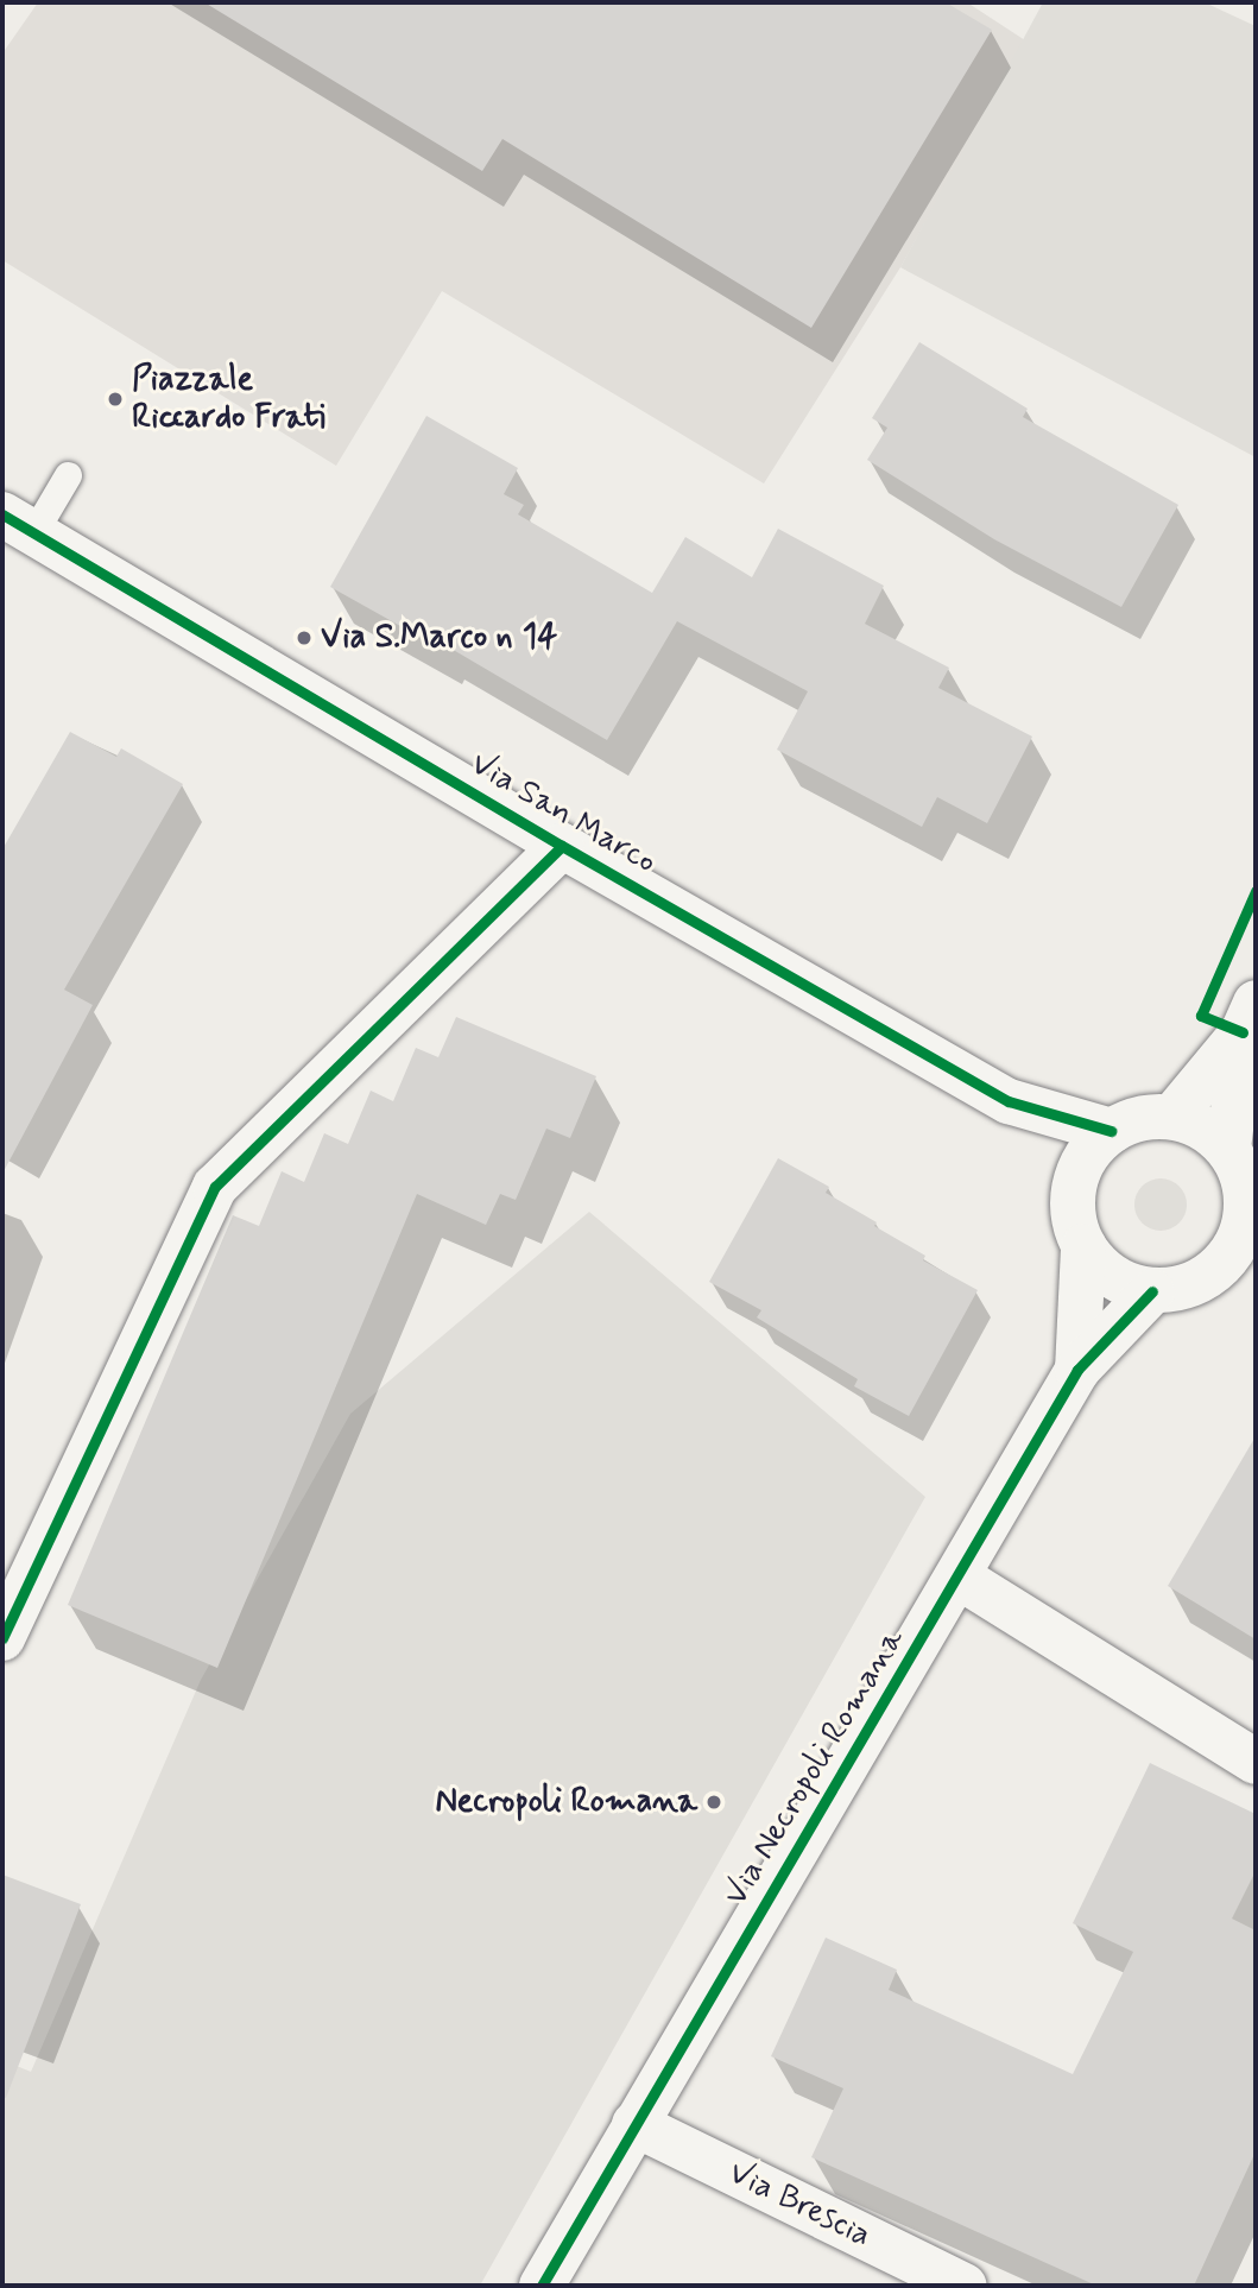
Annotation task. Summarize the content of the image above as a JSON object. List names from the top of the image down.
{
  "streets": {
    "street": ["Via San Marco", "Via Necropoli Romana", "Via Brescia"]
  },
  "crossings": [
    ["Via San Marco", "Via Necropoli Romana"],
    ["Via Necropoli Romana", "Via Brescia"]
  ],
  "places": ["Piazzale Riccardo Frati", "Via S.Marco n 14", "Necropoli Romana"]
}
